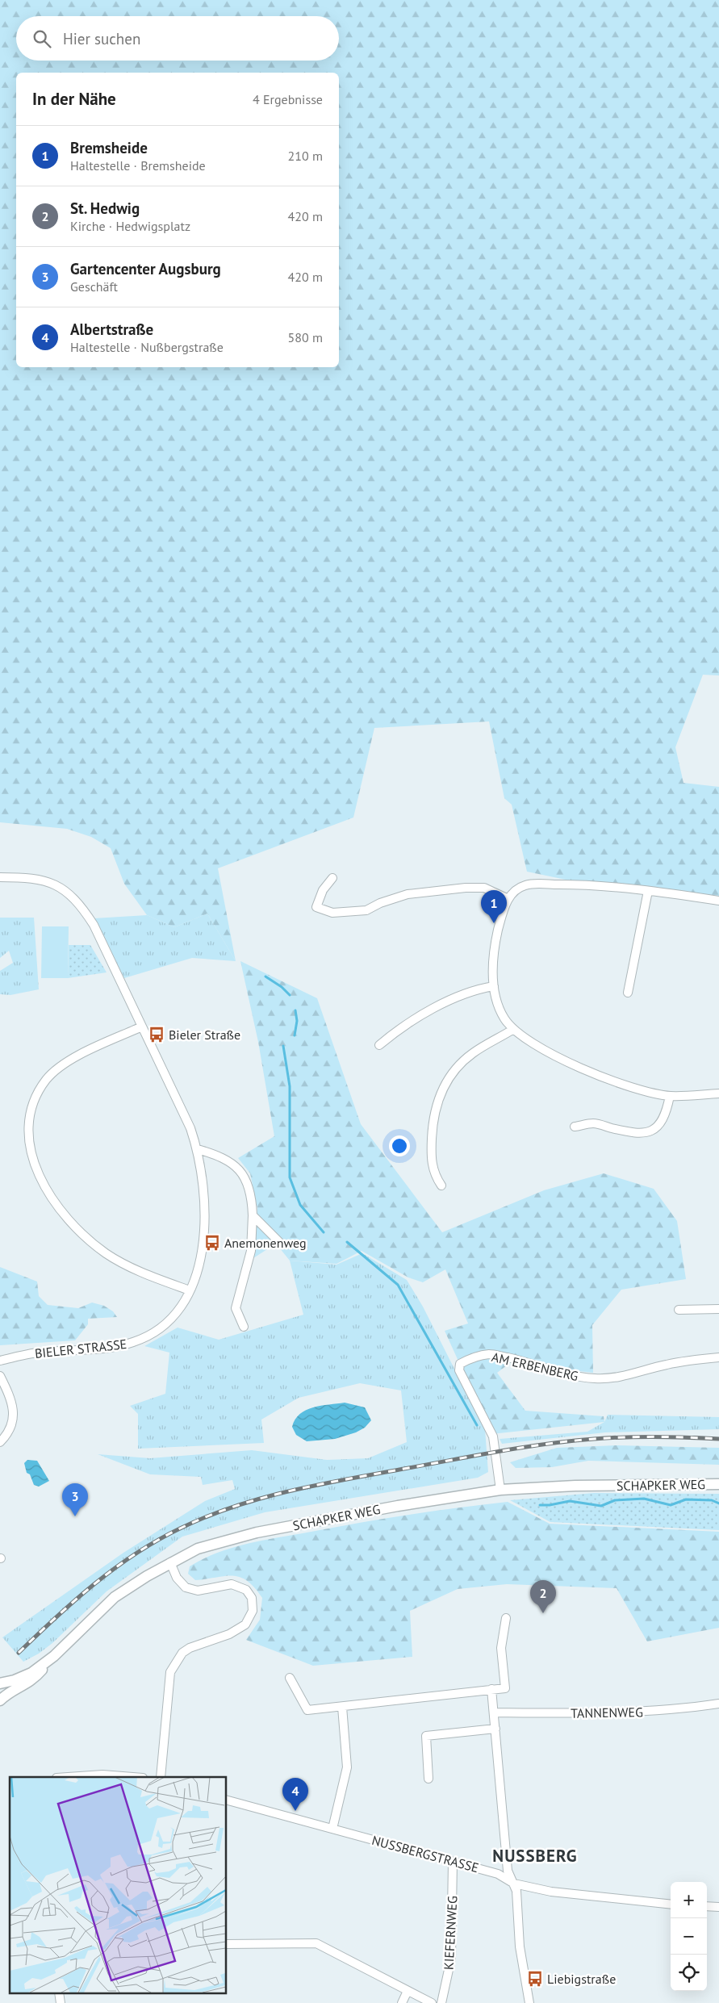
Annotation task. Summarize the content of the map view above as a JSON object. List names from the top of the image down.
{
  "streets": {
    "street": [
      "BIELER STRASSE",
      "AM ERBENBERG",
      "SCHAPKER WEG",
      "TANNENWEG",
      "NUSSBERGSTRASSE",
      "KIEFERNWEG"
    ]
  },
  "crossings": [
    ["AM ERBENBERG", "SCHAPKER WEG"],
    ["NUSSBERGSTRASSE", "KIEFERNWEG"]
  ],
  "districts": ["NUSSBERG"],
  "places": {
    "bus stop": ["Bieler Straße", "Anemonenweg", "Liebigstraße"]
  },
  "page": {
    "search": "Hier suchen",
    "heading": ["In der Nähe", "4 Ergebnisse"],
    "list": [
      {
        "mark": "1",
        "name": "Bremsheide",
        "note": "Haltestelle · Bremsheide",
        "value": "210 m"
      },
      {
        "mark": "2",
        "name": "St. Hedwig",
        "note": "Kirche · Hedwigsplatz",
        "value": "420 m"
      },
      {
        "mark": "3",
        "name": "Gartencenter Augsburg",
        "note": "Geschäft",
        "value": "420 m"
      },
      {
        "mark": "4",
        "name": "Albertstraße",
        "note": "Haltestelle · Nußbergstraße",
        "value": "580 m"
      }
    ],
    "pins": [
      "1",
      "3",
      "2",
      "4"
    ],
    "map_buttons": ["+", "−"]
  }
}
